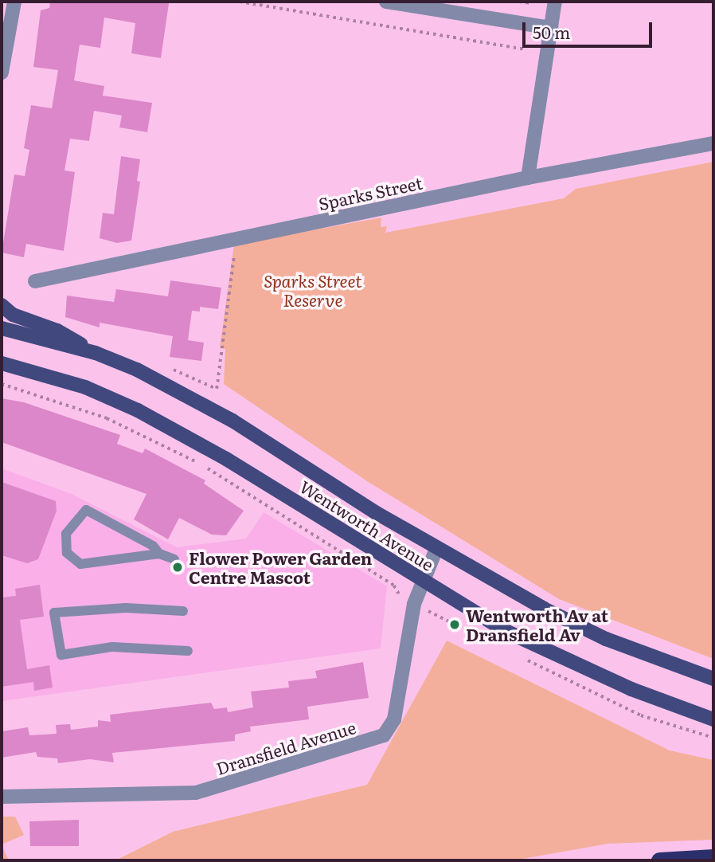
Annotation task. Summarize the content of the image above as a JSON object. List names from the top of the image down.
{
  "streets": {
    "main road": ["Wentworth Avenue"],
    "street": ["Sparks Street", "Dransfield Avenue"]
  },
  "crossings": [
    ["Wentworth Avenue", "Dransfield Avenue"]
  ],
  "parks": ["Sparks Street Reserve"],
  "places": ["Flower Power Garden Centre Mascot", "Wentworth Av at Dransfield Av"],
  "scale_bar": "50 m"
}
